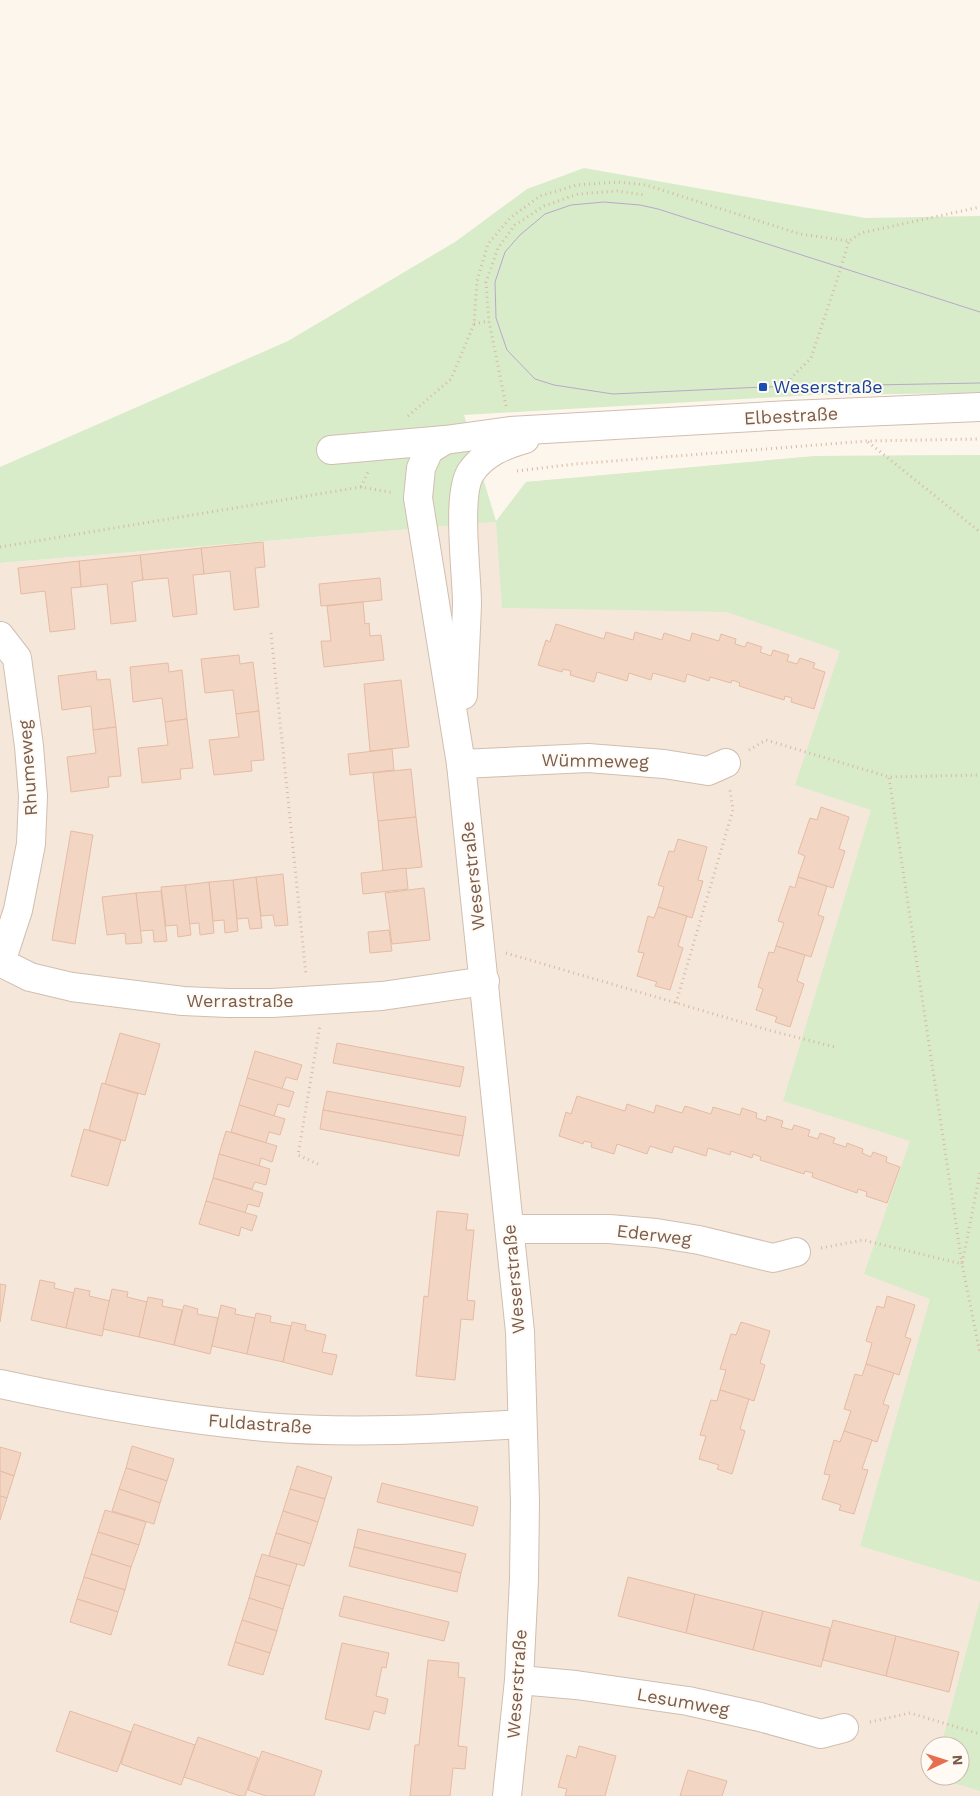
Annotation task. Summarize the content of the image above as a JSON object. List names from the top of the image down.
{
  "streets": {
    "street": [
      "Elbestraße",
      "Wümmeweg",
      "Rhumeweg",
      "Weserstraße",
      "Werrastraße",
      "Ederweg",
      "Fuldastraße",
      "Lesumweg"
    ]
  },
  "crossings": [
    ["Elbestraße", "Weserstraße"],
    ["Wümmeweg", "Weserstraße"],
    ["Rhumeweg", "Werrastraße"],
    ["Weserstraße", "Werrastraße"],
    ["Weserstraße", "Ederweg"],
    ["Weserstraße", "Fuldastraße"],
    ["Weserstraße", "Lesumweg"]
  ],
  "places": {
    "transit": ["Weserstraße"]
  },
  "north": "right"
}
